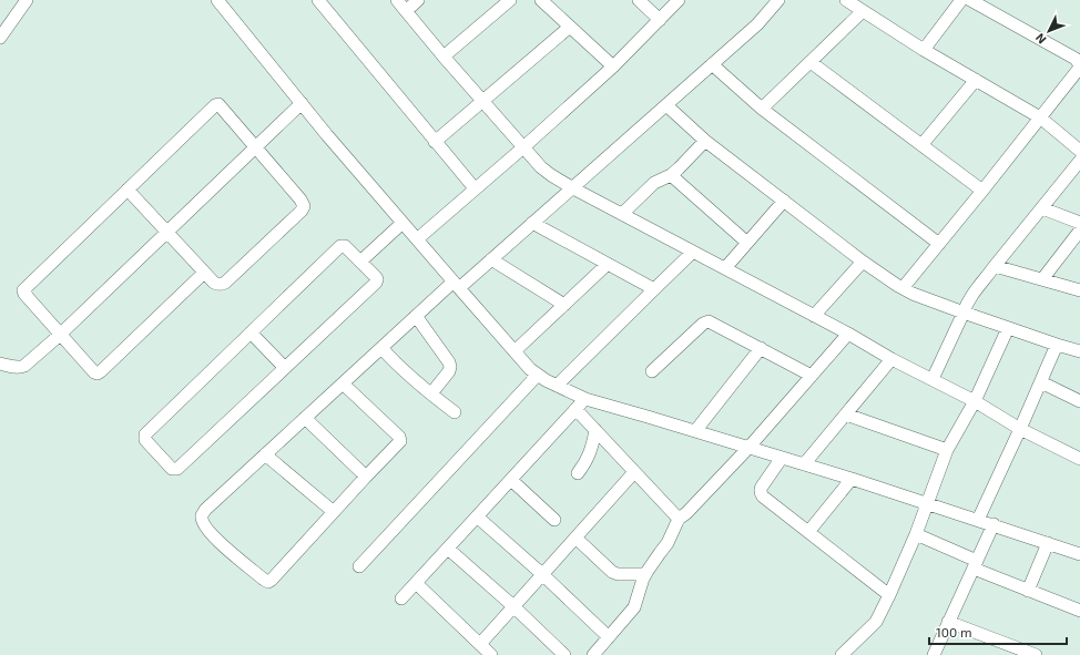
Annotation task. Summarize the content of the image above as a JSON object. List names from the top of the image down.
{
  "scale_bar": "100 m",
  "north": "bottom left"
}
